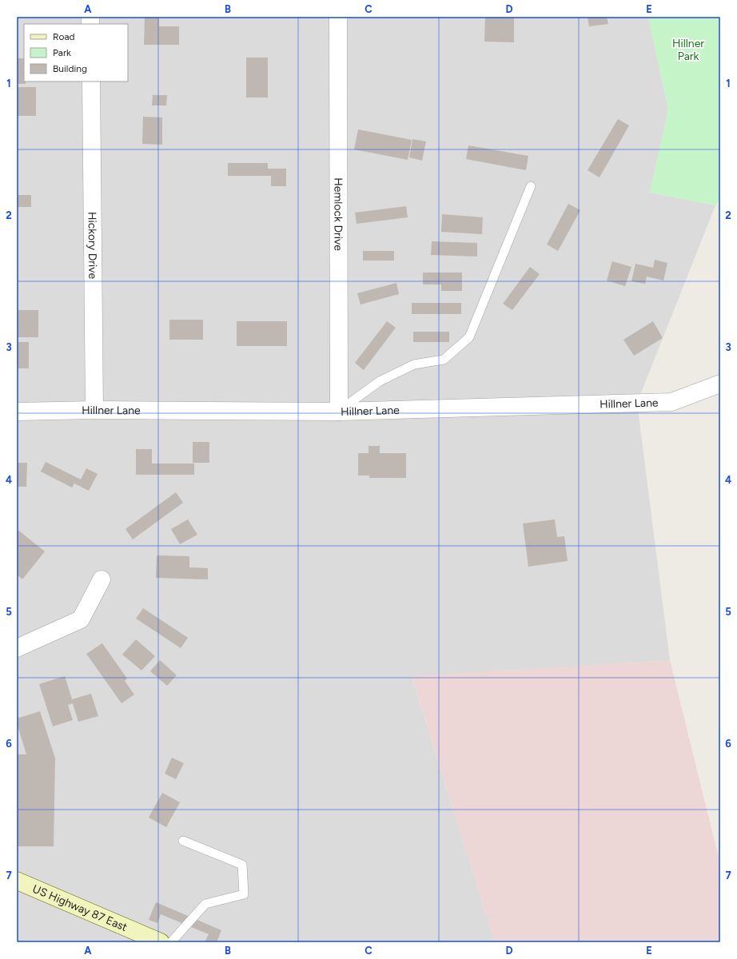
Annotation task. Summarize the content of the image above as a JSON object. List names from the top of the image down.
{
  "streets": {
    "street": [
      "Hemlock Drive",
      "Hickory Drive",
      "Hillner Lane",
      "US Highway 87 East"
    ]
  },
  "crossings": [
    ["Hemlock Drive", "Hillner Lane"],
    ["Hickory Drive", "Hillner Lane"]
  ],
  "parks": ["Hillner Park"],
  "legend": ["Road", "Park", "Building"],
  "grid": {
    "columns": [
      "A",
      "B",
      "C",
      "D",
      "E"
    ],
    "rows": [
      "1",
      "2",
      "3",
      "4",
      "5",
      "6",
      "7"
    ]
  }
}
